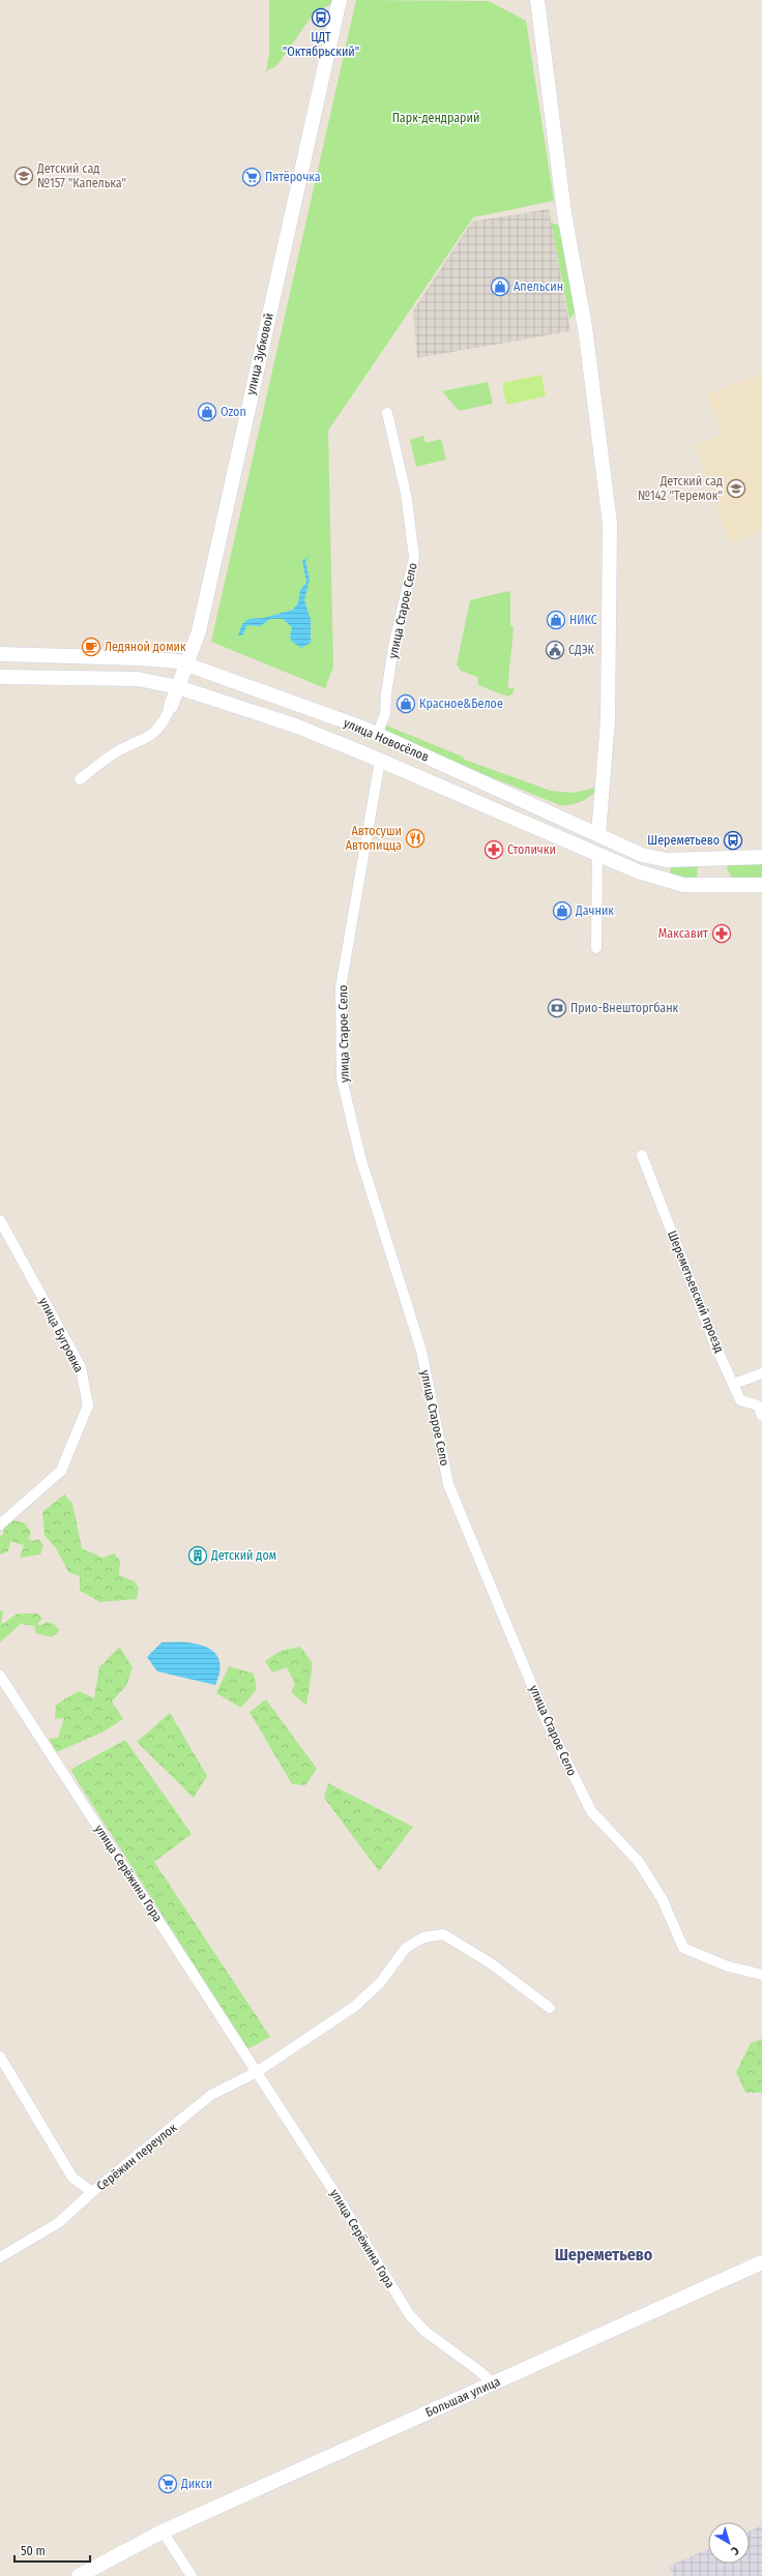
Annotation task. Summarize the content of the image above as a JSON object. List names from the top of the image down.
{
  "streets": {
    "street": [
      "улица Зубковой",
      "улица Старое Село",
      "улица Новосёлов",
      "Шереметьевский проезд",
      "улица Бугровка",
      "улица Серёжина Гора",
      "Серёжин переулок",
      "Большая улица"
    ]
  },
  "crossings": [
    ["улица Зубковой", "улица Новосёлов"],
    ["улица Старое Село", "улица Новосёлов"],
    ["улица Серёжина Гора", "Серёжин переулок"],
    ["улица Серёжина Гора", "Большая улица"]
  ],
  "districts": ["Шереметьево"],
  "parks": ["Парк-дендрарий"],
  "places": {
    "bus stop": ["ЦДТ \"Октябрьский\"", "Шереметьево"],
    "school or university": ["Детский сад №157 \"Капелька\"", "Детский сад №142 \"Теремок\""],
    "supermarket": ["Пятёрочка", "Дикси"],
    "shop": [
      "Апельсин",
      "Ozon",
      "НИКС",
      "Красное&Белое",
      "Дачник"
    ],
    "cafe": ["Ледяной домик"],
    "public building": ["СДЭК"],
    "restaurant": ["Автосуши Автопицца"],
    "pharmacy": ["Столички", "Максавит"],
    "bank": ["Прио-Внешторгбанк"],
    "building": ["Детский дом"]
  },
  "scale_bar": "50 m",
  "north": "bottom right"
}
